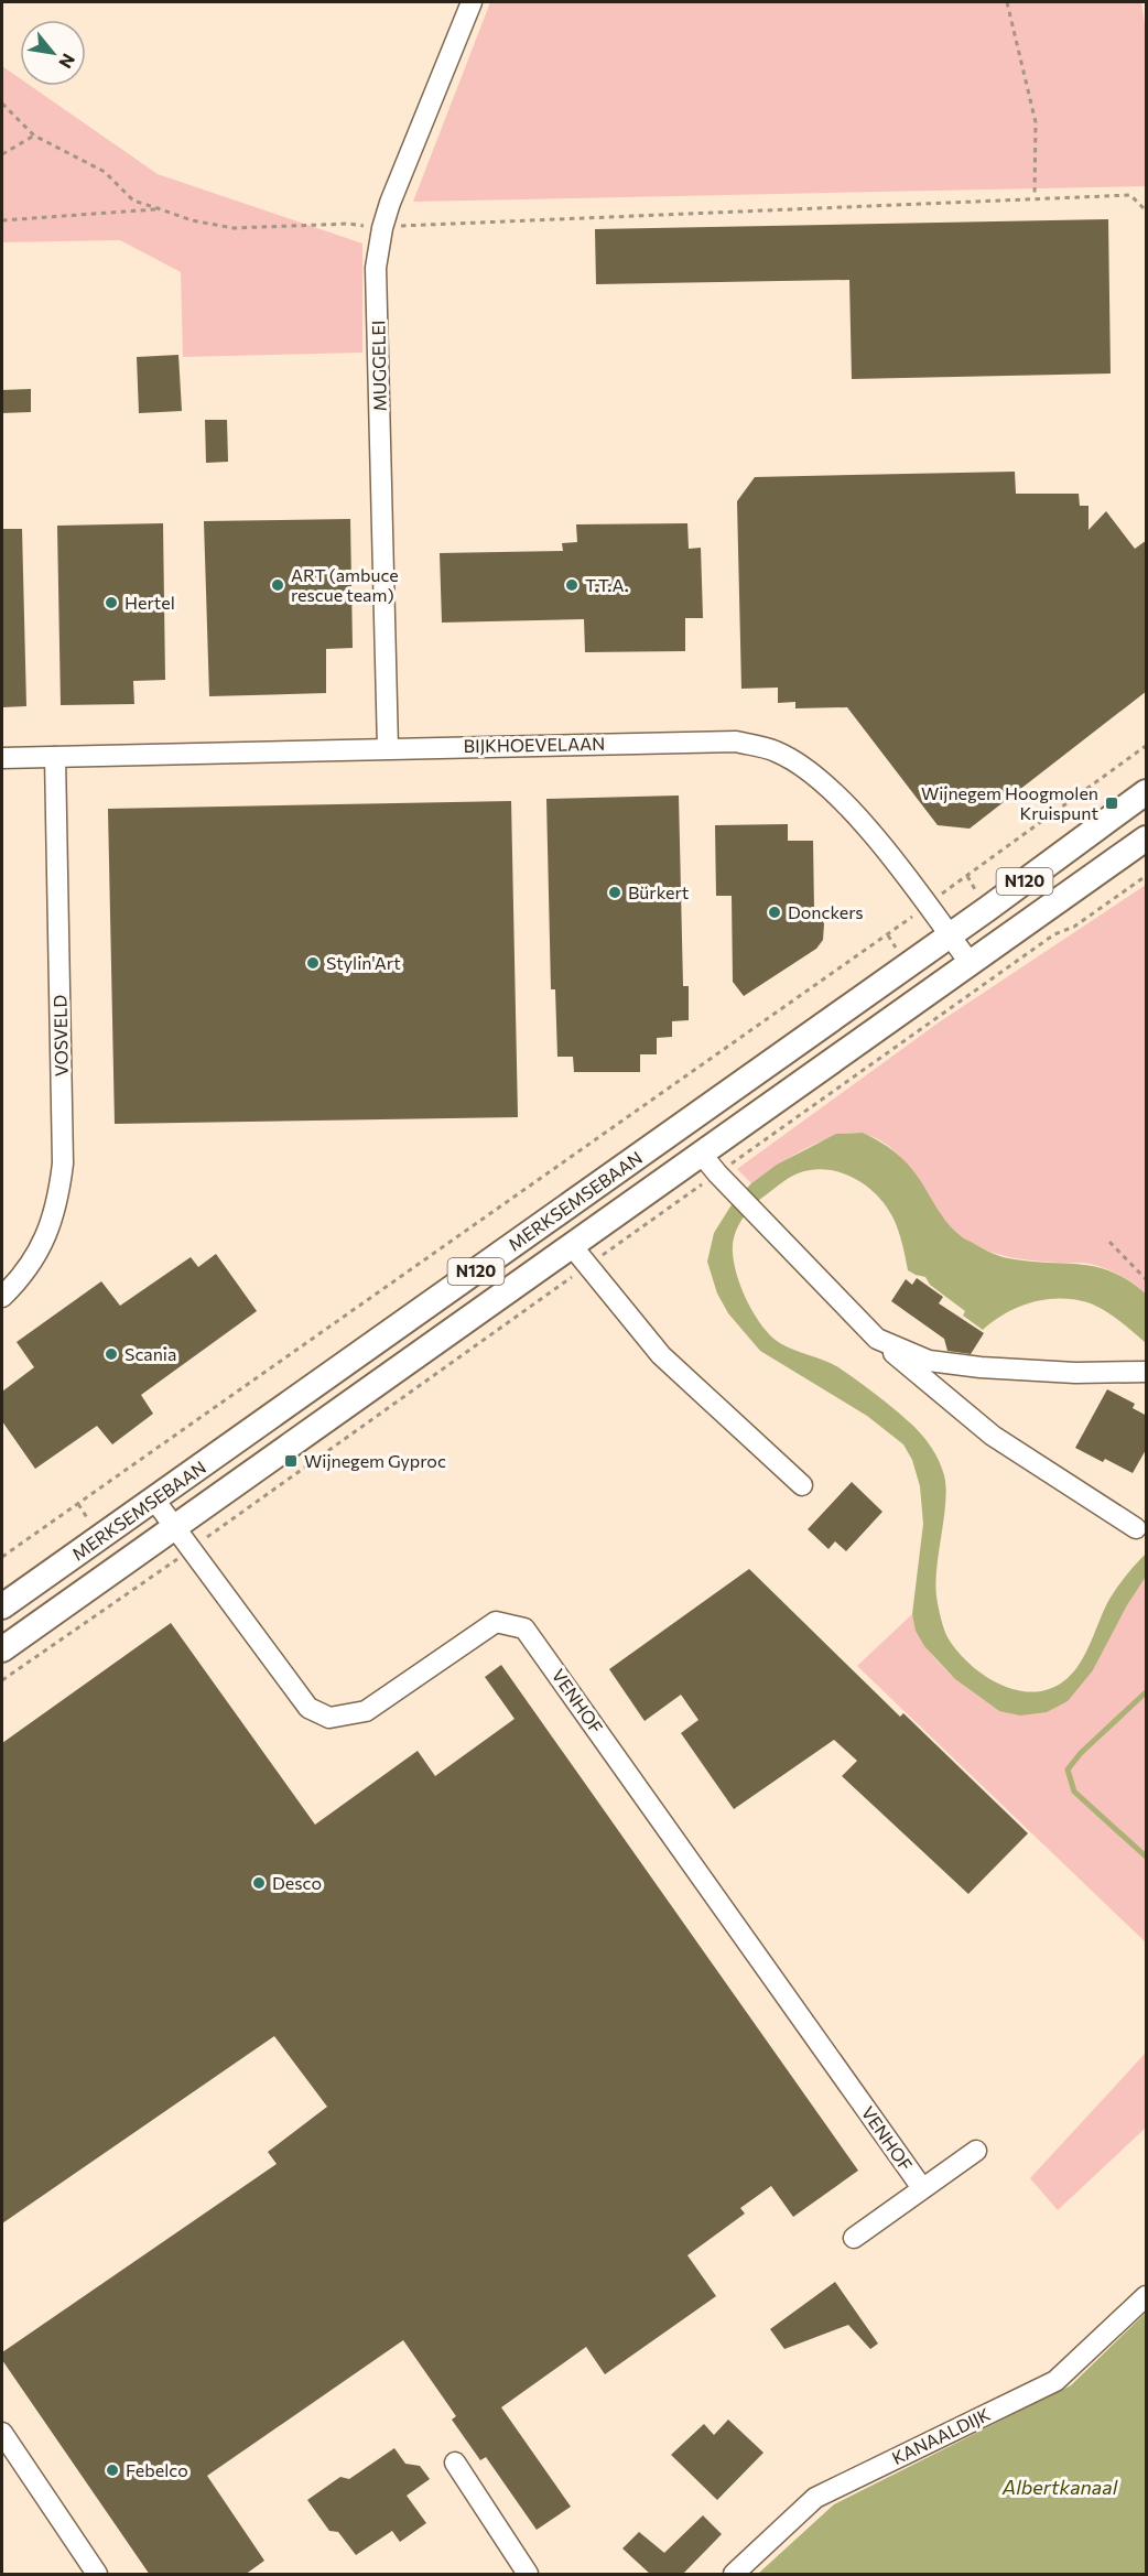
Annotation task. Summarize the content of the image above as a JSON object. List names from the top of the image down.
{
  "streets": {
    "main road": ["N120", "MERKSEMSEBAAN"],
    "street": [
      "MUGGELEI",
      "BIJKHOEVELAAN",
      "VOSVELD",
      "VENHOF",
      "KANAALDIJK"
    ]
  },
  "crossings": [
    ["MUGGELEI", "BIJKHOEVELAAN"],
    ["BIJKHOEVELAAN", "VOSVELD"],
    ["BIJKHOEVELAAN", "MERKSEMSEBAAN"],
    ["MERKSEMSEBAAN", "VENHOF"]
  ],
  "water": ["Albertkanaal"],
  "places": {
    "other": [
      "ART (ambuce rescue team)",
      "T.T.A.",
      "Hertel",
      "Bürkert",
      "Donckers",
      "Stylin'Art",
      "Scania",
      "Desco",
      "Febelco"
    ],
    "transit": ["Wijnegem Hoogmolen Kruispunt", "Wijnegem Gyproc"]
  },
  "north": "bottom right"
}
